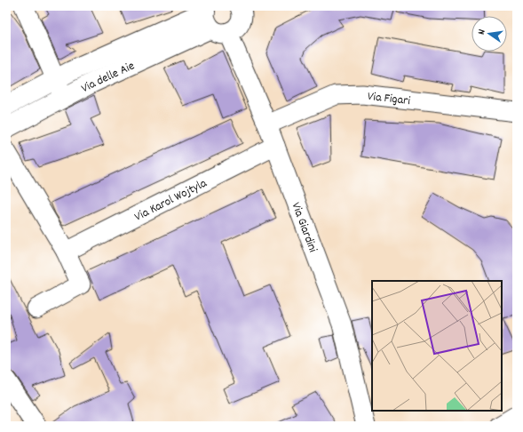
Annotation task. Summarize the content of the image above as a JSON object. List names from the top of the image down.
{
  "streets": {
    "street": [
      "Via delle Aie",
      "Via Figari",
      "Via Karol Wojtyla",
      "Via Giardini"
    ]
  },
  "crossings": [
    ["Via delle Aie", "Via Giardini"],
    ["Via Figari", "Via Giardini"],
    ["Via Karol Wojtyla", "Via Giardini"]
  ],
  "north": "left"
}
